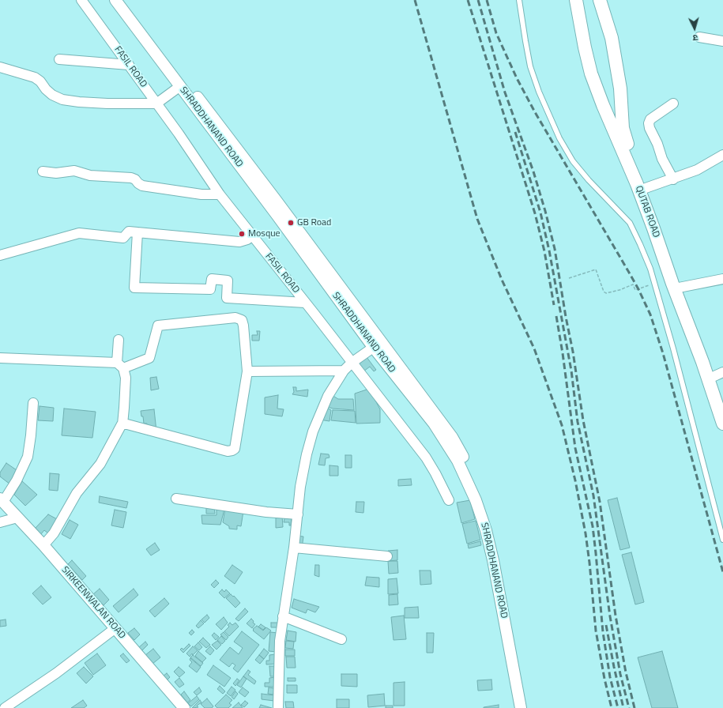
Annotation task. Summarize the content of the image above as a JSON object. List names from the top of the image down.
{
  "streets": {
    "main road": ["QUTAB ROAD"],
    "street": ["FASIL ROAD", "SHRADDHANAND ROAD", "SIRKEENWALAN ROAD"]
  },
  "places": ["GB Road", "Mosque"],
  "north": "bottom"
}
